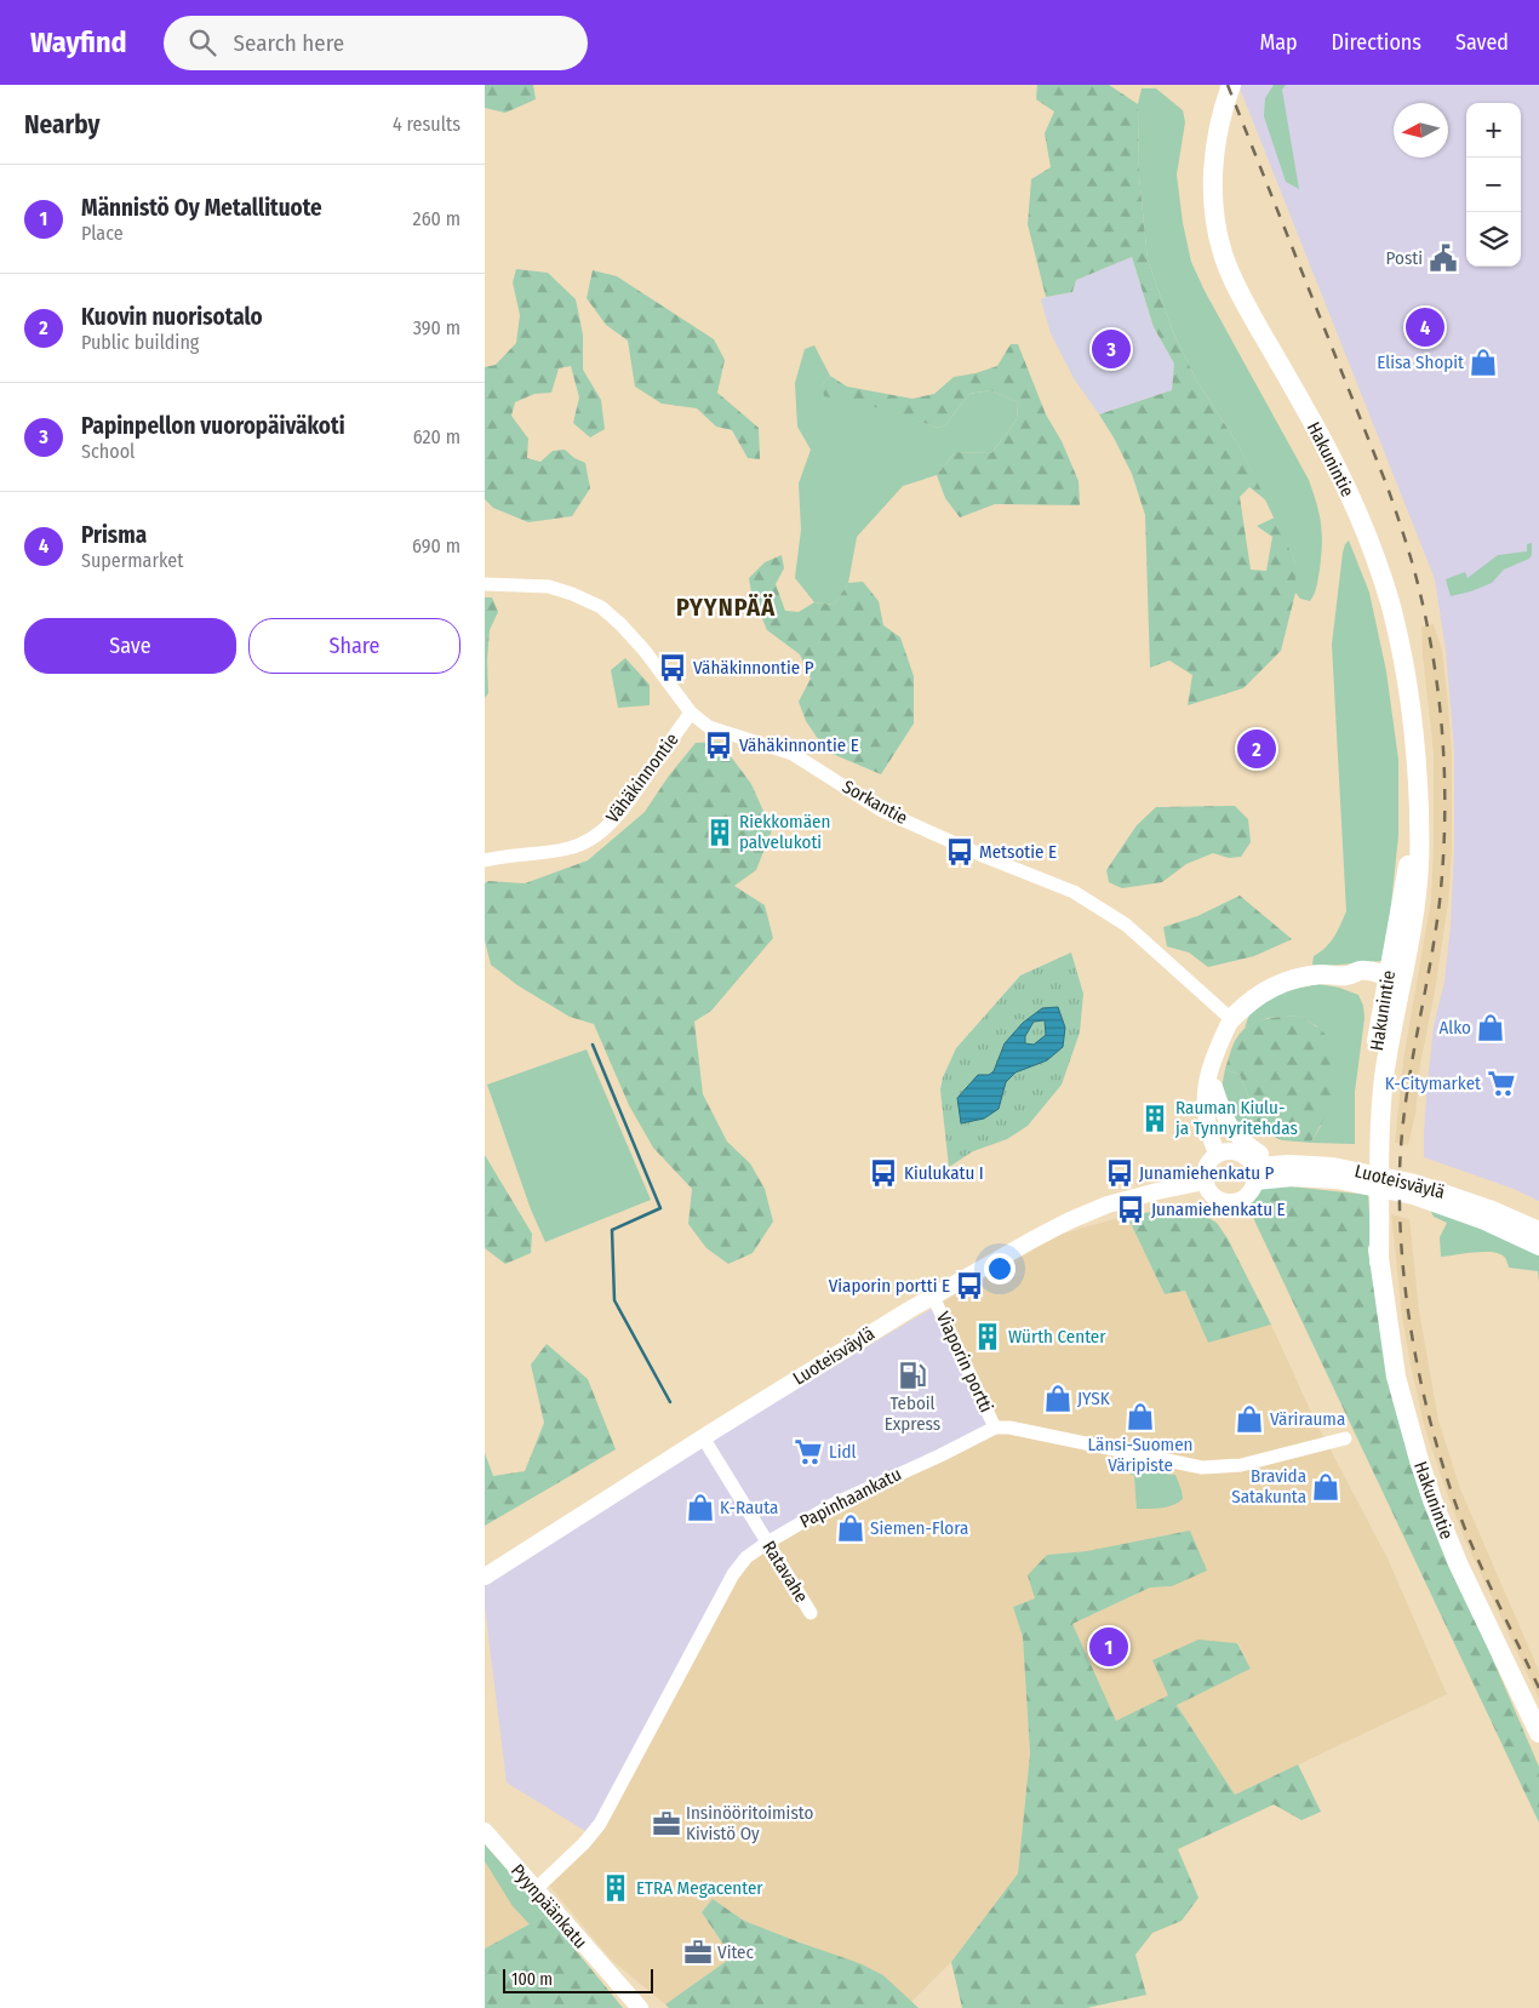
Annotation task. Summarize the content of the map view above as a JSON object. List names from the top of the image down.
{
  "streets": {
    "highway": ["Hakunintie"],
    "main road": ["Luoteisväylä", "Pyynpäänkatu"],
    "street": [
      "Vähäkinnontie",
      "Sorkantie",
      "Viaporin portti",
      "Papinhaankatu",
      "Ratavahe"
    ]
  },
  "crossings": [
    ["Vähäkinnontie", "Sorkantie"],
    ["Luoteisväylä", "Viaporin portti"],
    ["Luoteisväylä", "Ratavahe"],
    ["Viaporin portti", "Papinhaankatu"],
    ["Papinhaankatu", "Ratavahe"],
    ["Papinhaankatu", "Pyynpäänkatu"]
  ],
  "districts": ["PYYNPÄÄ"],
  "places": {
    "public building": ["Posti"],
    "shop": [
      "Elisa Shopit",
      "Alko",
      "JYSK",
      "Länsi-Suomen Väripiste",
      "Värirauma",
      "Bravida Satakunta",
      "K-Rauta",
      "Siemen-Flora"
    ],
    "bus stop": [
      "Vähäkinnontie P",
      "Vähäkinnontie E",
      "Metsotie E",
      "Kiulukatu I",
      "Junamiehenkatu P",
      "Junamiehenkatu E",
      "Viaporin portti E"
    ],
    "building": [
      "Riekkomäen palvelukoti",
      "Rauman Kiulu- ja Tynnyritehdas",
      "Würth Center",
      "ETRA Megacenter"
    ],
    "supermarket": ["K-Citymarket", "Lidl"],
    "fuel station": ["Teboil Express"],
    "office": ["Insinööritoimisto Kivistö Oy", "Vitec"]
  },
  "scale_bar": "100 m",
  "north": "left",
  "page": {
    "header": "Wayfind",
    "search": "Search here",
    "nav": ["Map", "Directions", "Saved"],
    "heading": ["Nearby", "4 results"],
    "map_buttons": ["+", "−"],
    "list": [
      {
        "mark": "1",
        "name": "Männistö Oy Metallituote",
        "note": "Place",
        "value": "260 m"
      },
      {
        "mark": "2",
        "name": "Kuovin nuorisotalo",
        "note": "Public building",
        "value": "390 m"
      },
      {
        "mark": "3",
        "name": "Papinpellon vuoropäiväkoti",
        "note": "School",
        "value": "620 m"
      },
      {
        "mark": "4",
        "name": "Prisma",
        "note": "Supermarket",
        "value": "690 m"
      }
    ],
    "pins": [
      "4",
      "3",
      "2",
      "1"
    ],
    "buttons": ["Save", "Share"],
    "scale": "100 m"
  }
}
